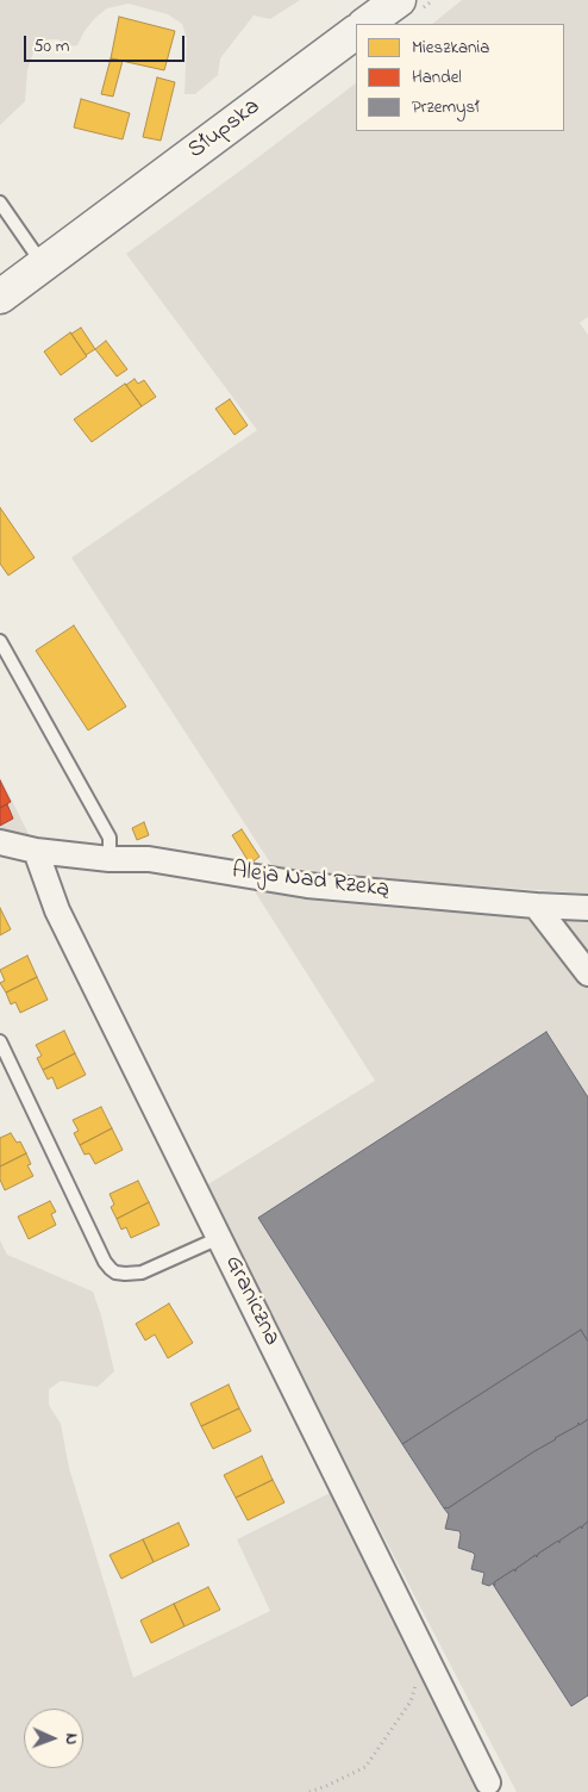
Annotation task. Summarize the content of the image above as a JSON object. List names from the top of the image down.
{
  "streets": {
    "main road": ["Słupska"],
    "street": ["Aleja Nad Rzeką", "Graniczna"]
  },
  "crossings": [
    ["Aleja Nad Rzeką", "Graniczna"]
  ],
  "legend": ["Mieszkania", "Handel", "Przemysł"],
  "scale_bar": "50 m",
  "north": "right"
}
